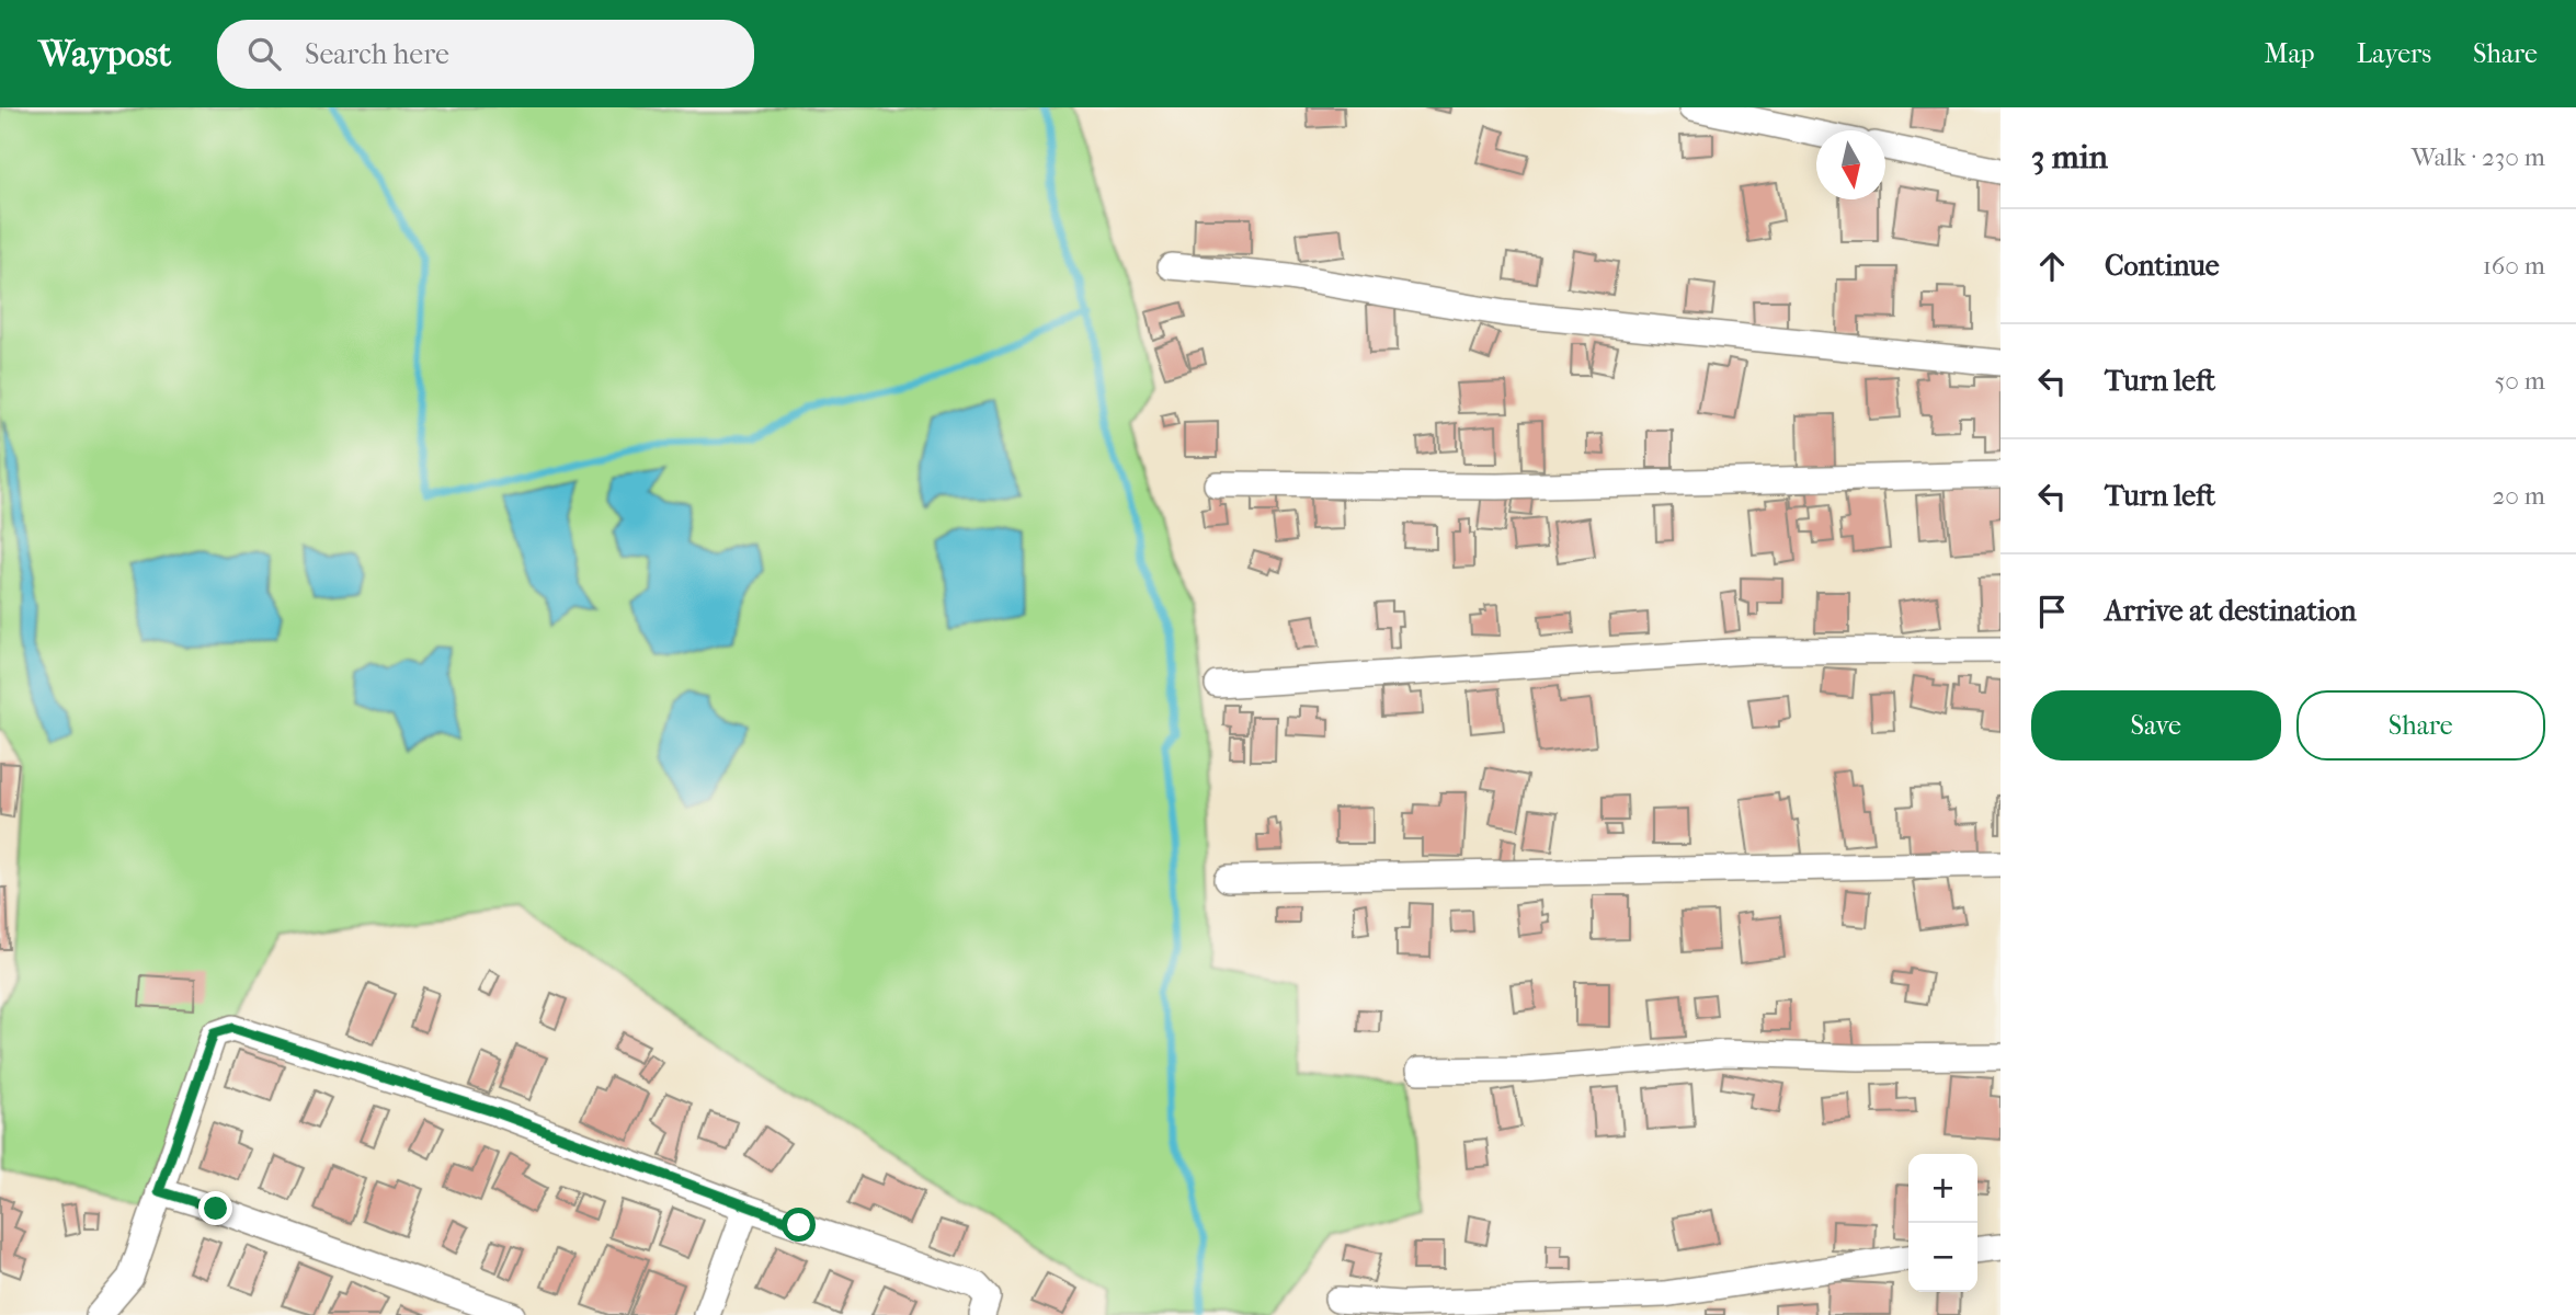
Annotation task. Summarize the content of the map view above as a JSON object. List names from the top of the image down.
{
  "north": "bottom",
  "page": {
    "header": "Waypost",
    "search": "Search here",
    "nav": ["Map", "Layers", "Share"],
    "heading": ["3 min", "Walk · 230 m"],
    "list": [
      ["Continue", "160 m"],
      ["Turn left", "50 m"],
      ["Turn left", "20 m"],
      "Arrive at destination"
    ],
    "buttons": ["Save", "Share"],
    "map_buttons": ["+", "−"]
  }
}
